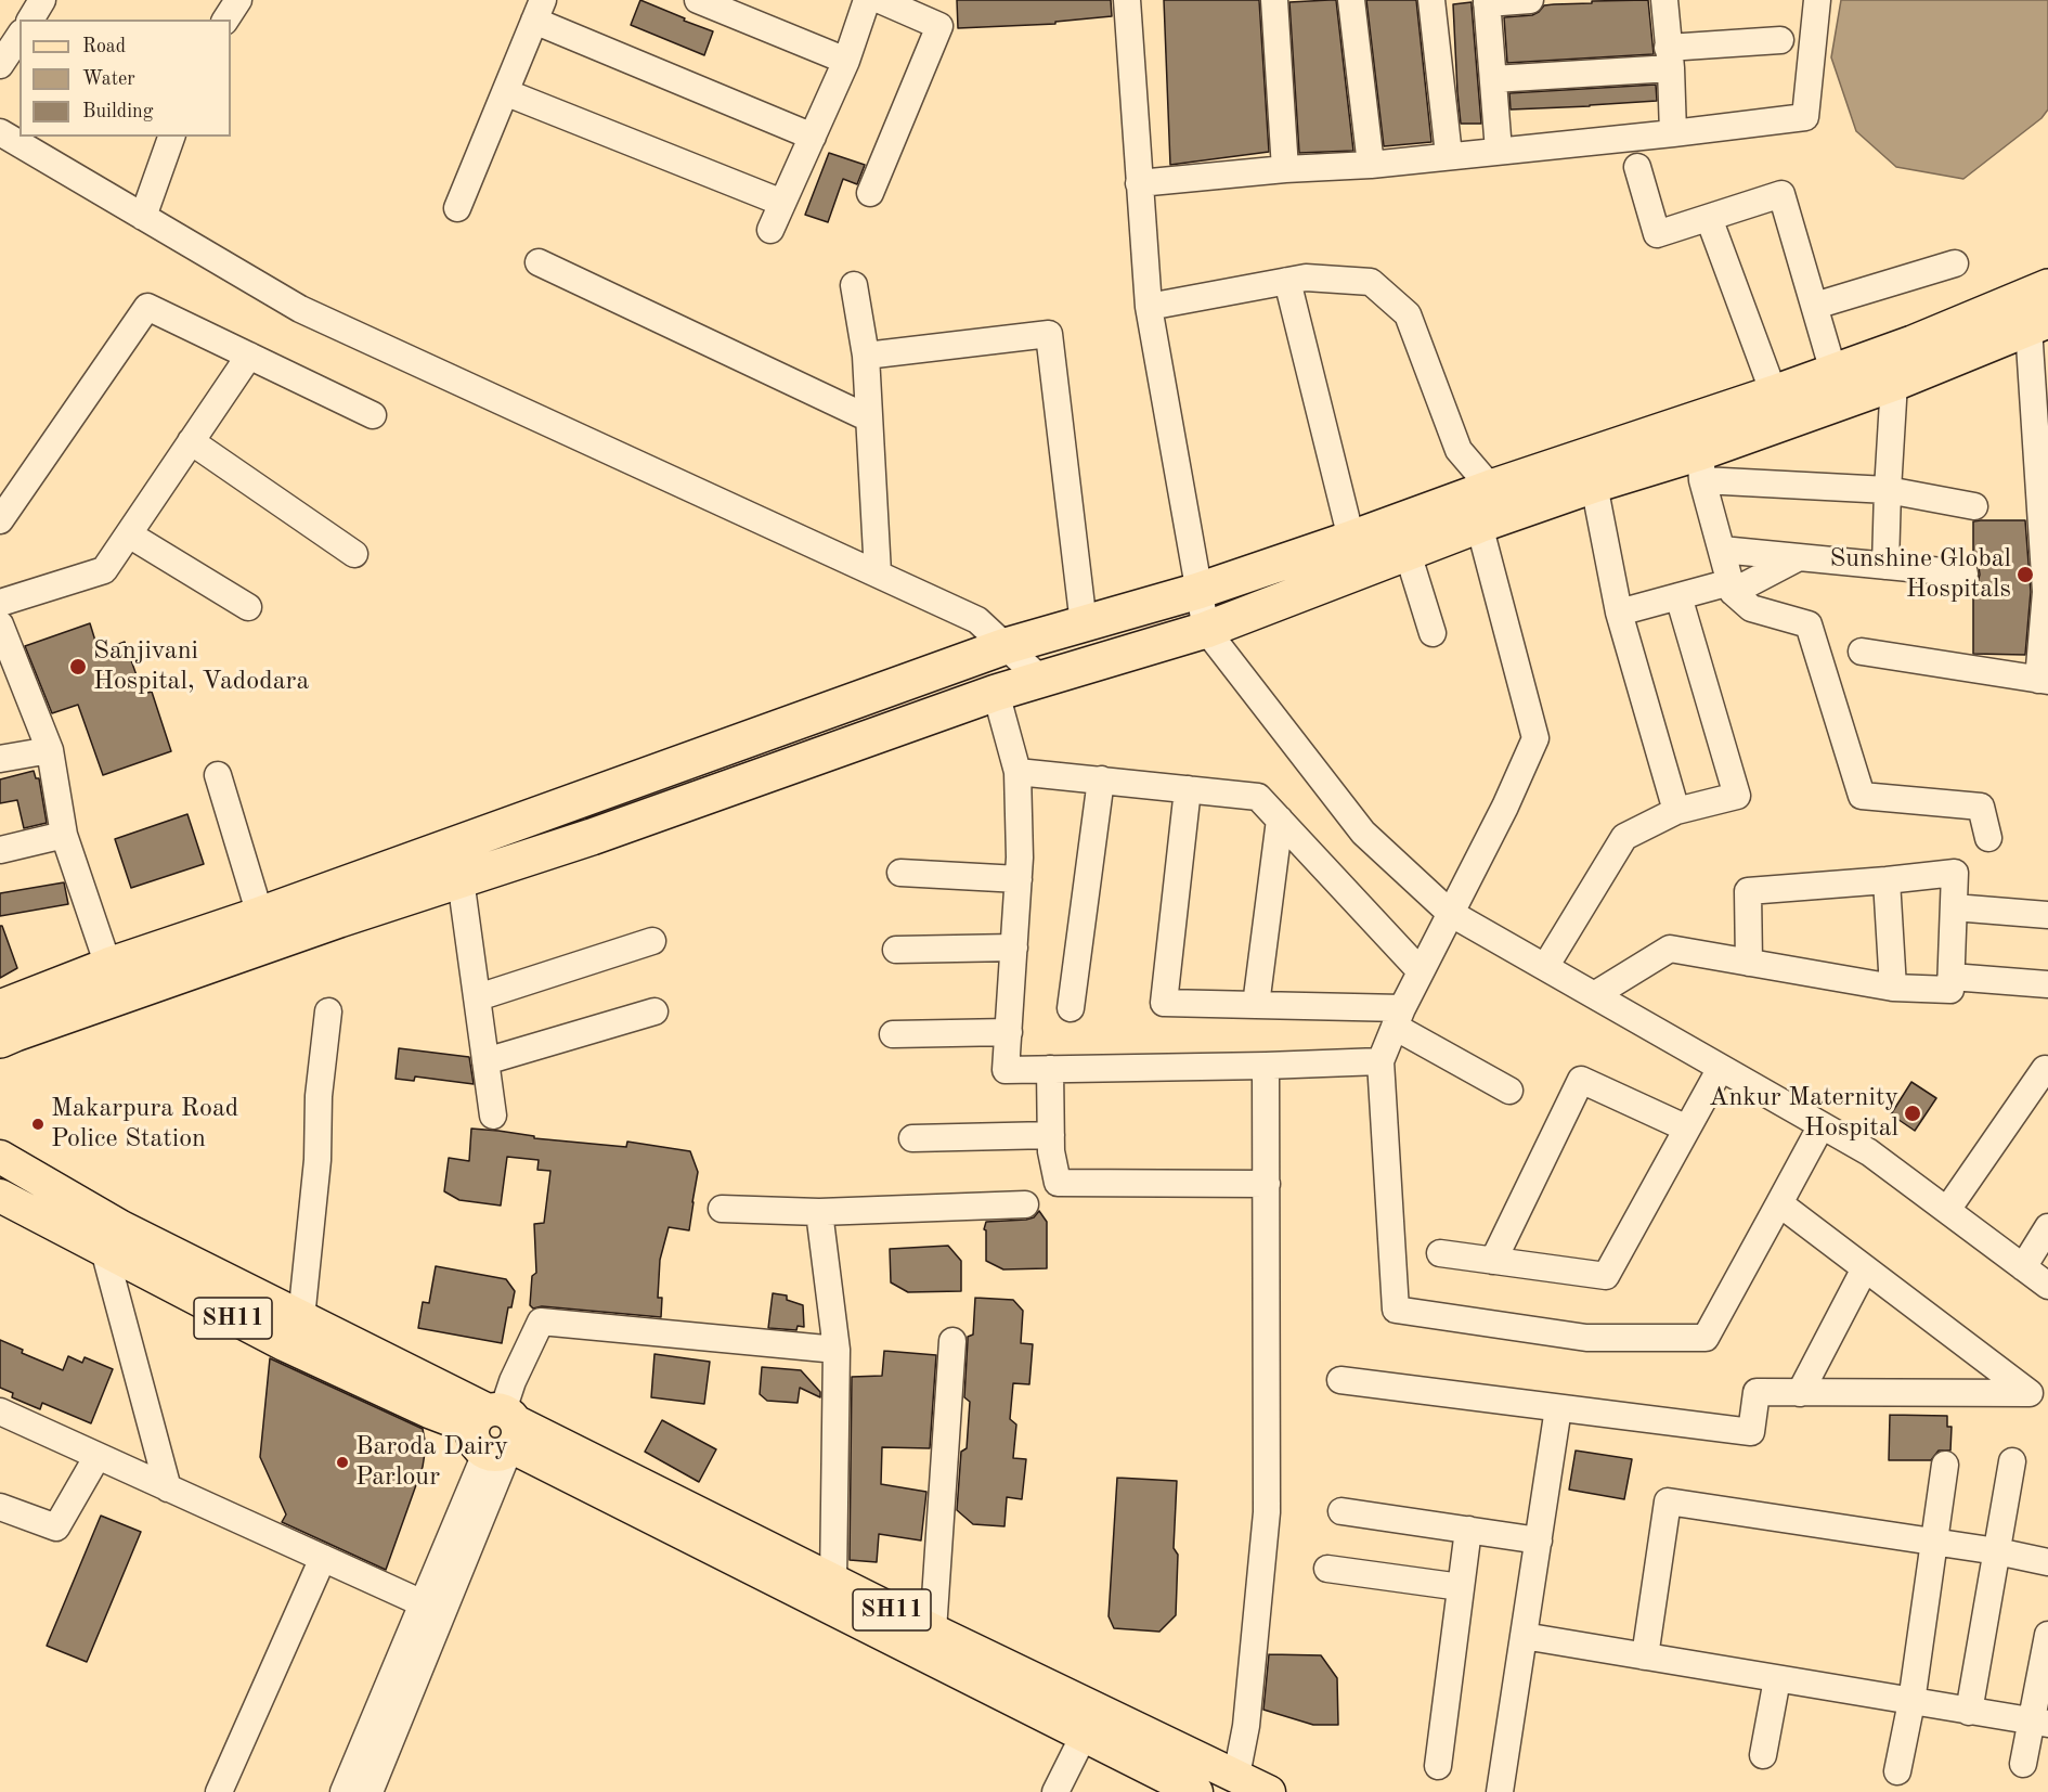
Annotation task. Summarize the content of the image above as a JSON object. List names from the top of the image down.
{
  "streets": {
    "main road": ["SH11"]
  },
  "places": [
    "Sunshine Global Hospitals",
    "Sanjivani Hospital, Vadodara",
    "Ankur Maternity Hospital",
    "Makarpura Road Police Station",
    "Baroda Dairy Parlour"
  ],
  "legend": ["Road", "Water", "Building"]
}
